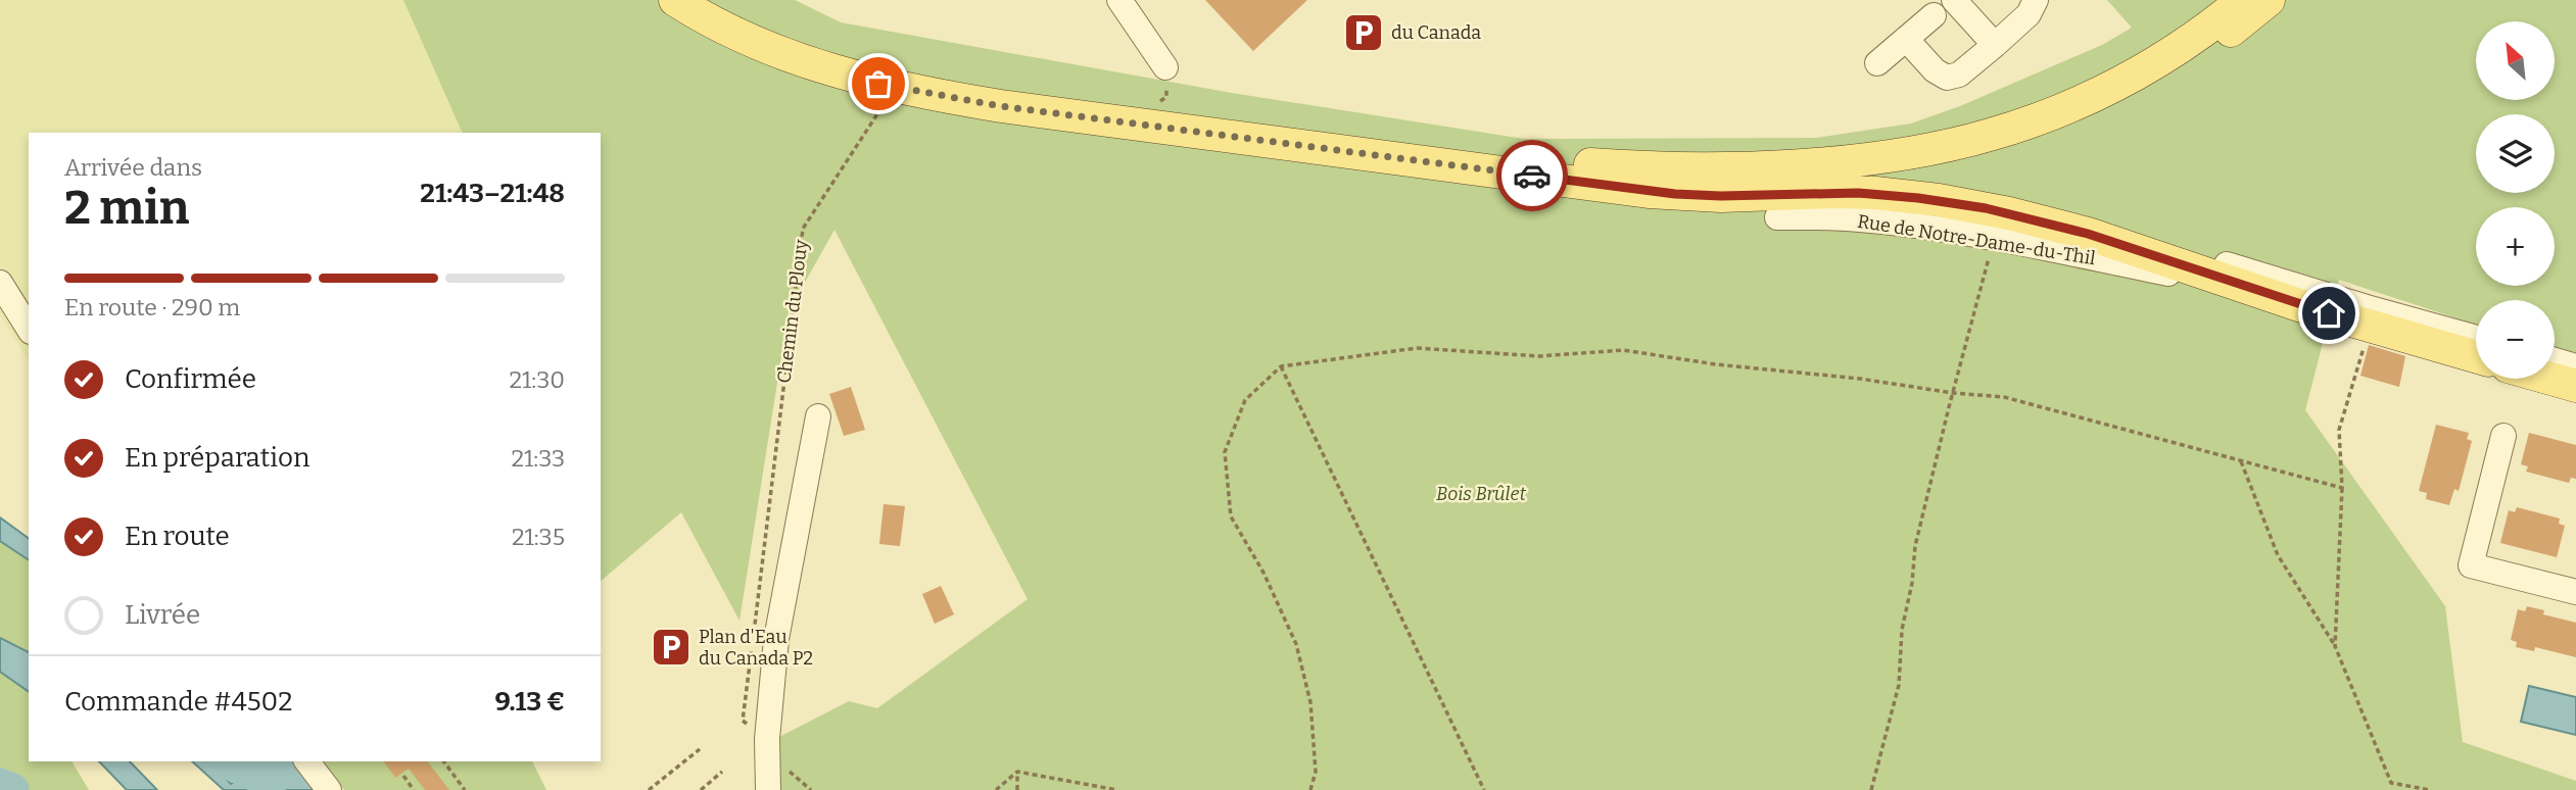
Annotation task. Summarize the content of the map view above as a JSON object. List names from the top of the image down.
{
  "streets": {
    "main road": ["Rue de Notre-Dame-du-Thil"],
    "path": ["Chemin du Plouy"]
  },
  "parks": ["Bois Brûlet"],
  "places": {
    "parking": ["du Canada", "Plan d'Eau du Canada P2"]
  },
  "north": "top left",
  "page": {
    "map_buttons": ["+", "−"],
    "heading": ["2 min", "Arrivée dans", "21:43–21:48"],
    "panel": ["Commande #4502", "9.13 €"],
    "bar": "En route · 290 m",
    "list": [
      ["Confirmée", "21:30"],
      ["En préparation", "21:33"],
      ["En route", "21:35"],
      "Livrée"
    ]
  }
}
